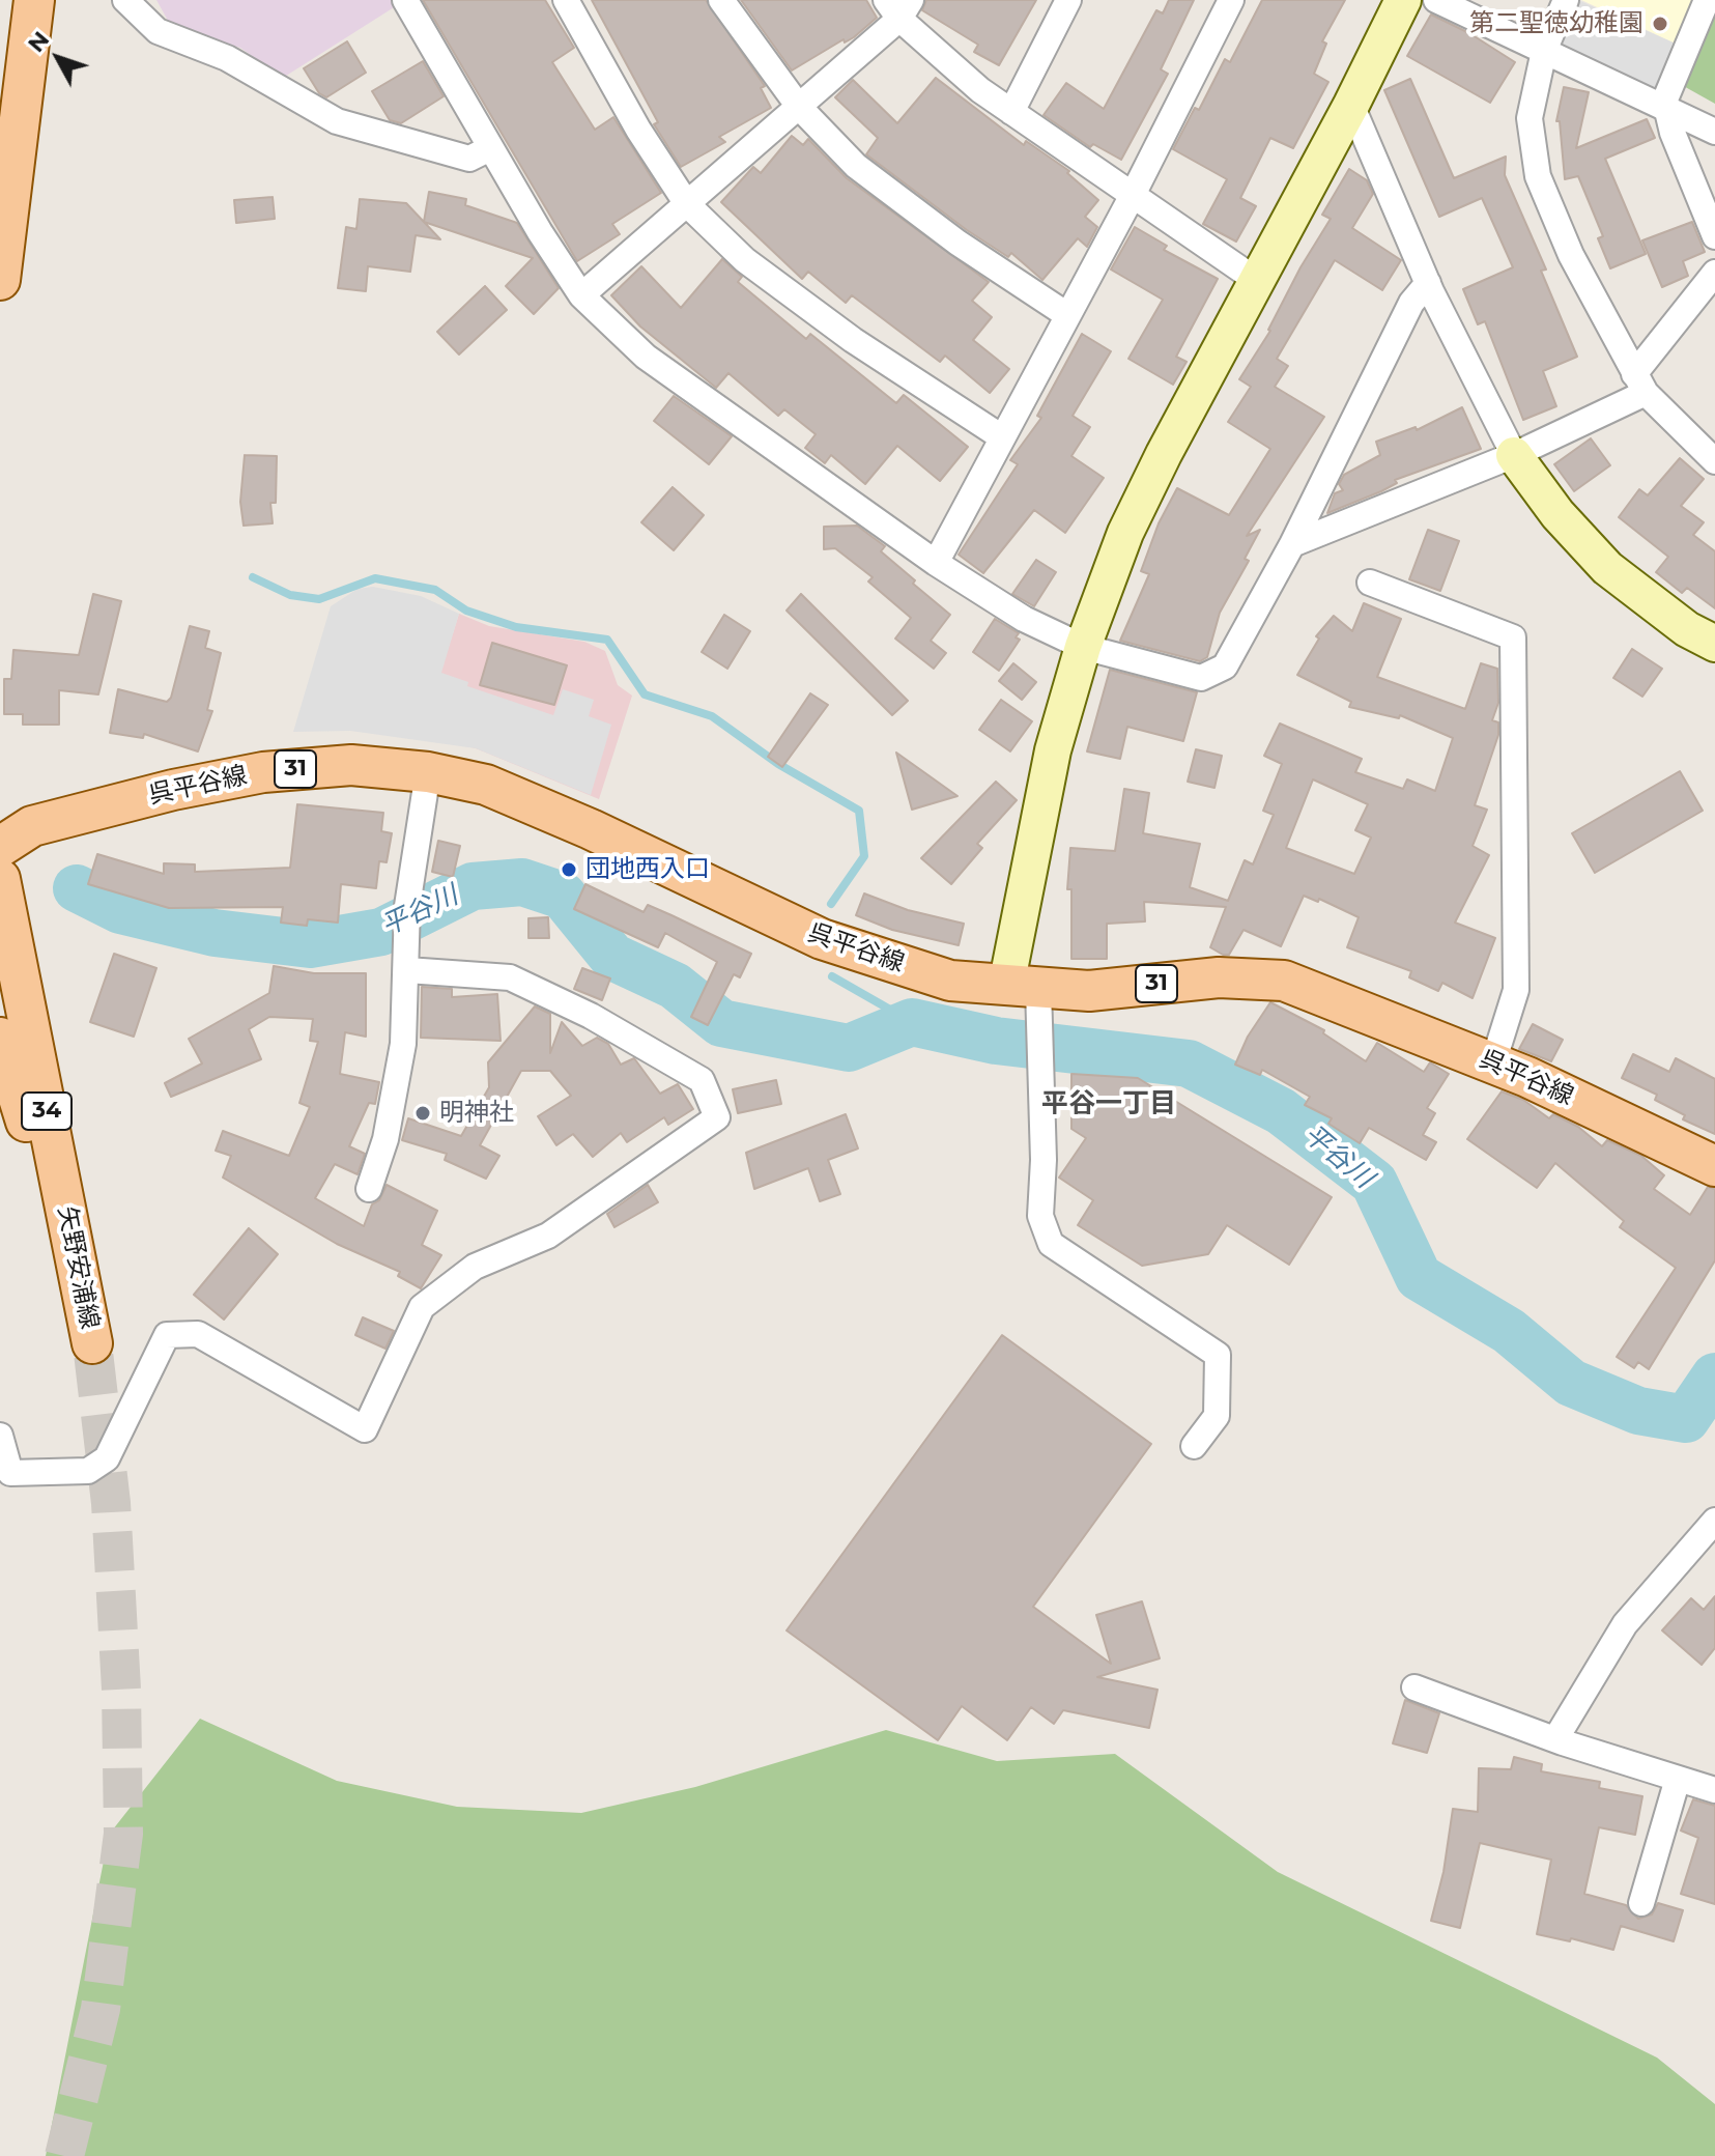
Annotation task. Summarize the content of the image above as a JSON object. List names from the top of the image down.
{
  "streets": {
    "main road": [
      "31",
      "呉平谷線",
      "34",
      "矢野安浦線"
    ]
  },
  "districts": ["平谷一丁目"],
  "water": ["平谷川"],
  "places": ["第二聖徳幼稚園", "団地西入口", "明神社"],
  "north": "top left"
}
